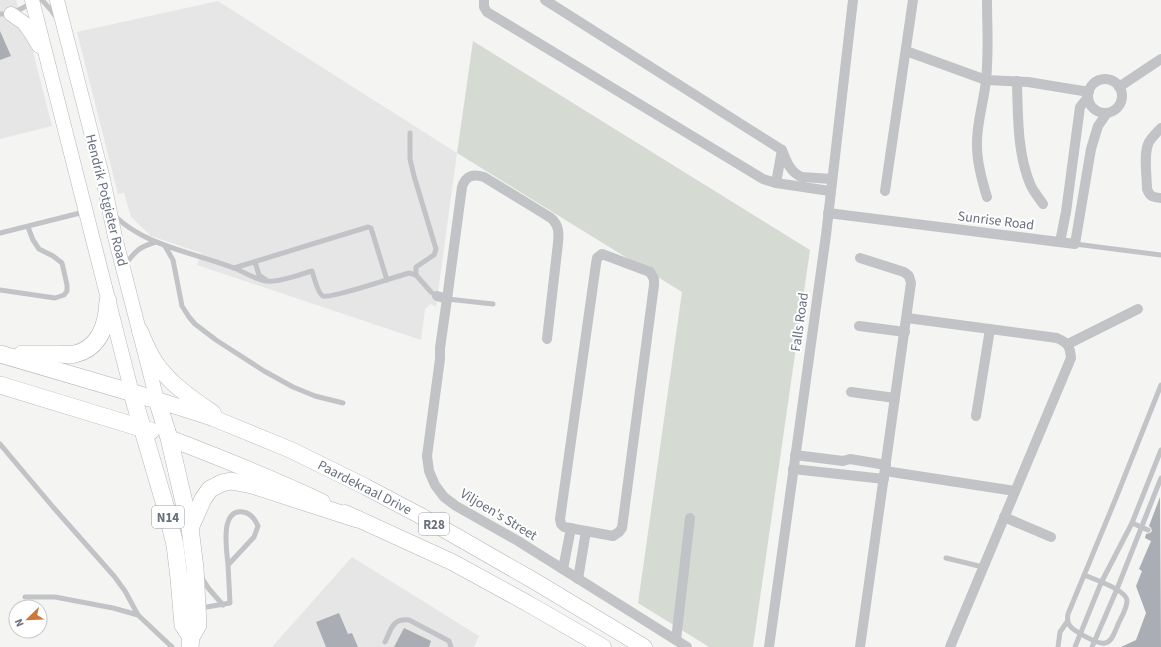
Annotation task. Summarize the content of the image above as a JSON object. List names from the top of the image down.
{
  "streets": {
    "highway": ["N14"],
    "main road": ["Hendrik Potgieter Road", "Paardekraal Drive", "R28"],
    "street": ["Sunrise Road", "Falls Road", "Viljoen's Street"]
  },
  "crossings": [
    ["Hendrik Potgieter Road", "Paardekraal Drive"],
    ["Hendrik Potgieter Road", "N14"],
    ["Sunrise Road", "Falls Road"],
    ["Paardekraal Drive", "N14"],
    ["N14", "R28"]
  ],
  "north": "bottom left"
}
